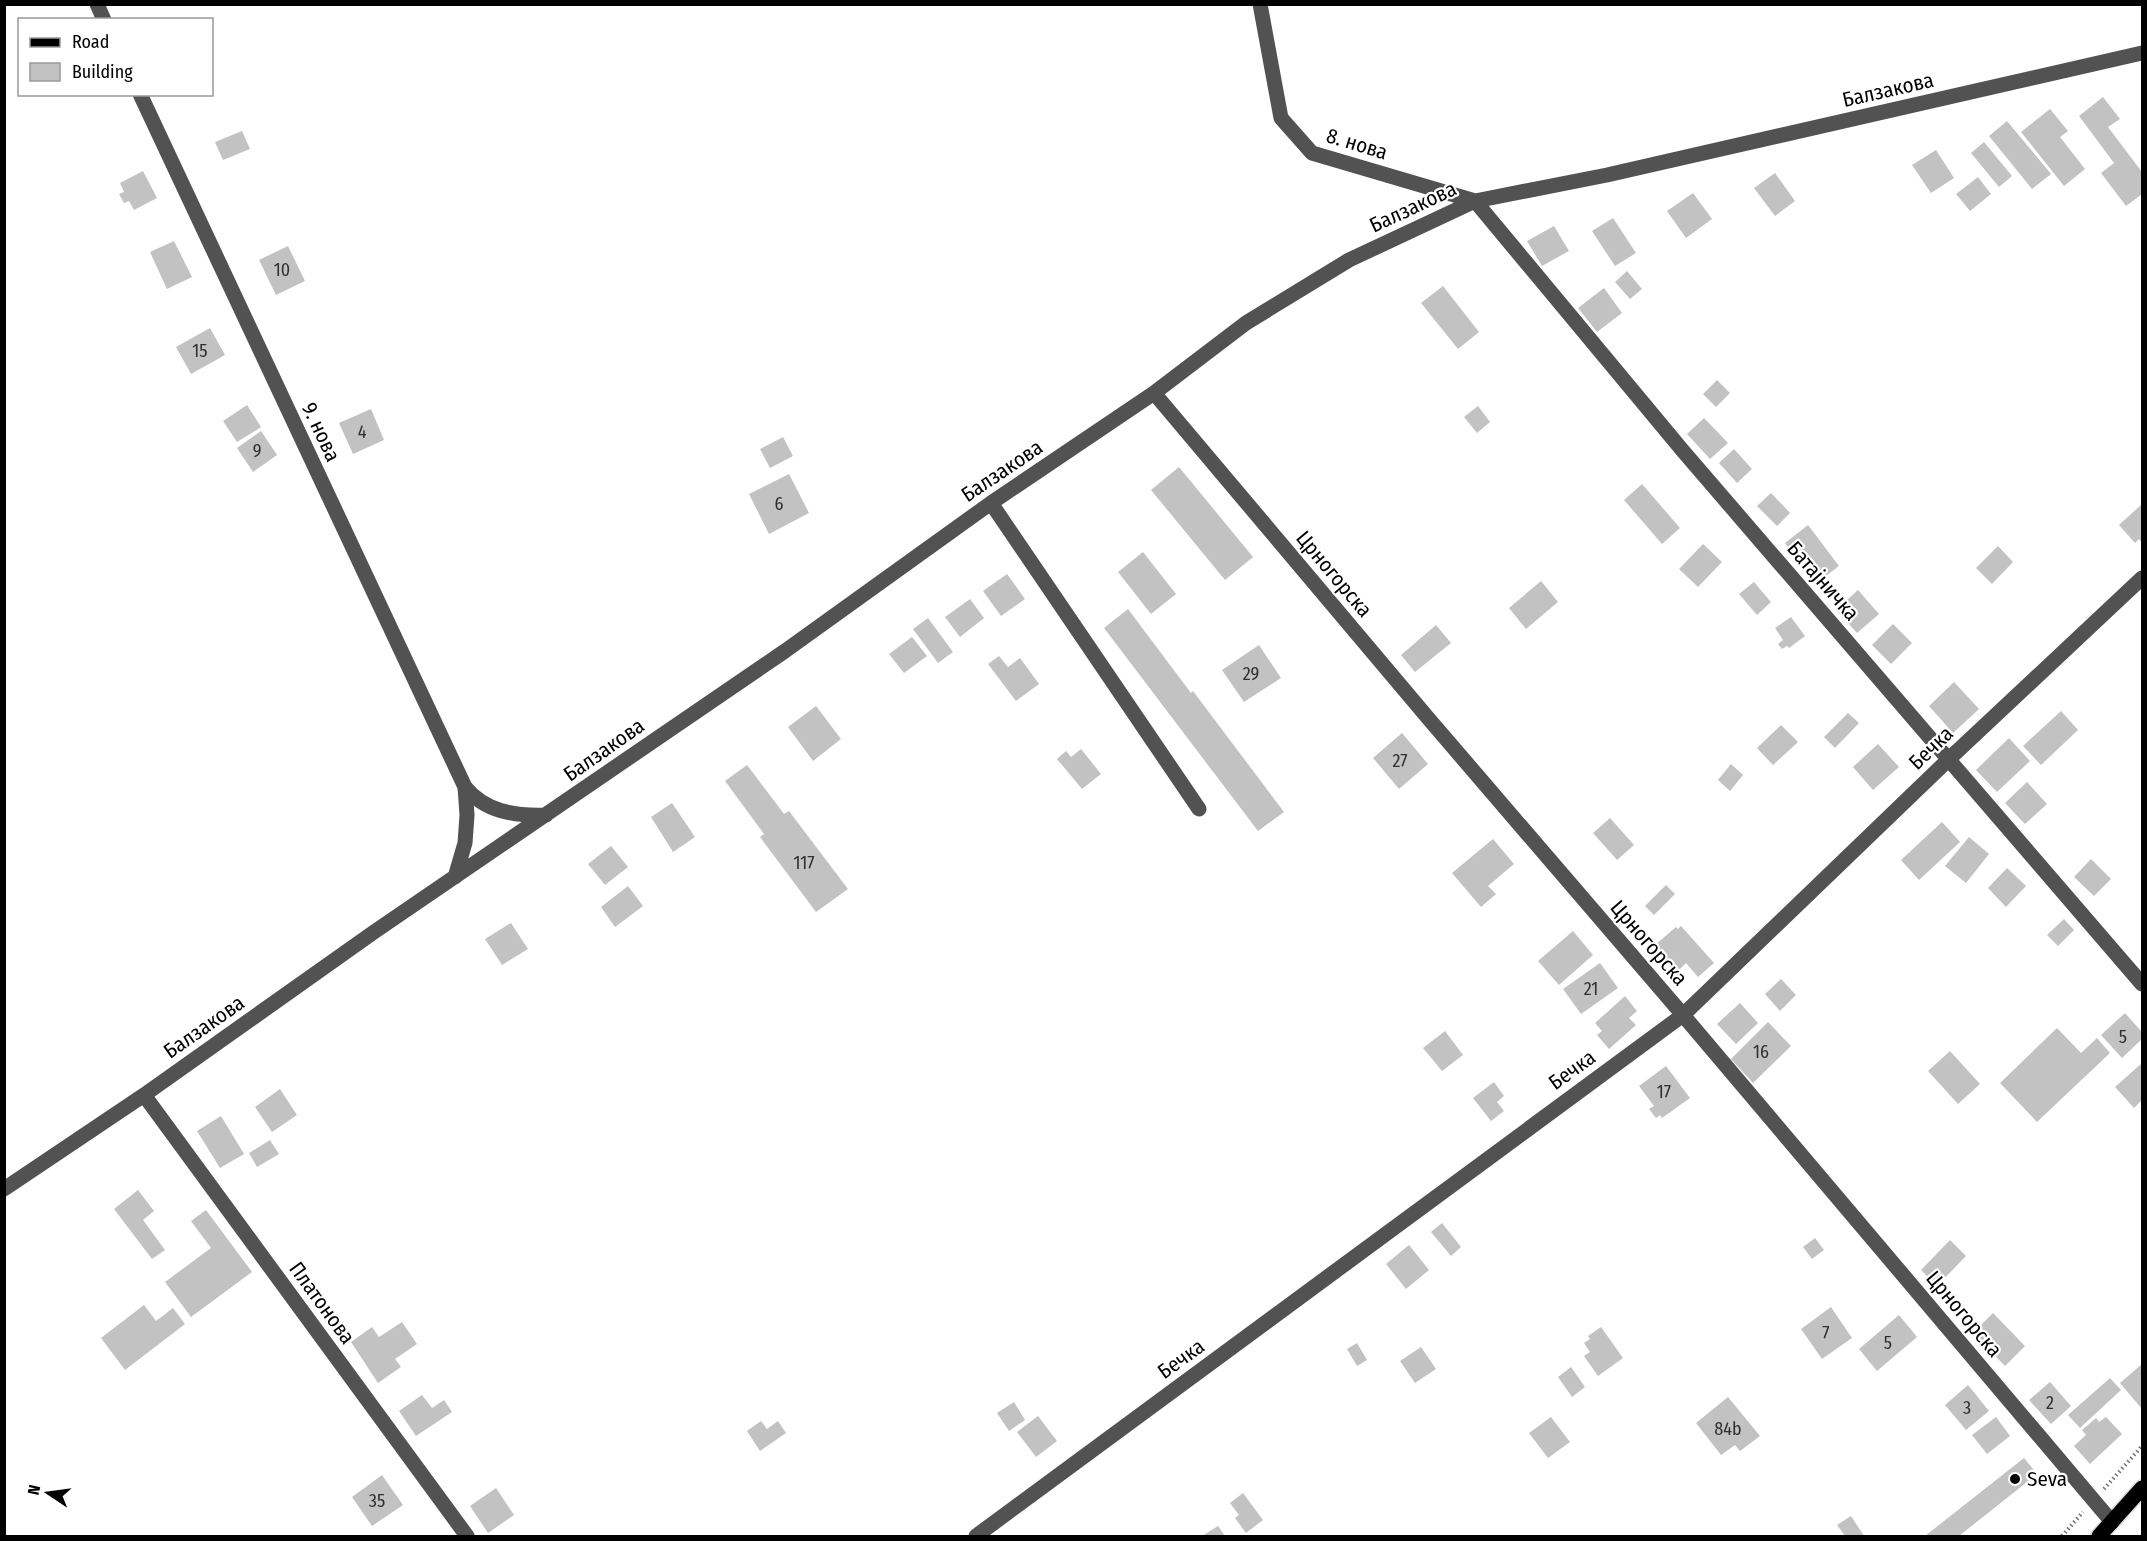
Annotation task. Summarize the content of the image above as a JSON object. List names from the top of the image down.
{
  "streets": {
    "street": [
      "Балзакова",
      "8. нова",
      "9. нова",
      "Црногорска",
      "Батајничка",
      "Бечка",
      "Платонова"
    ]
  },
  "crossings": [
    ["Балзакова", "8. нова"],
    ["Балзакова", "9. нова"],
    ["Балзакова", "Црногорска"],
    ["Балзакова", "Батајничка"],
    ["Балзакова", "Платонова"],
    ["8. нова", "Батајничка"],
    ["Црногорска", "Бечка"],
    ["Батајничка", "Бечка"]
  ],
  "places": ["Seva"],
  "house_numbers": [
    "10",
    "15",
    "4",
    "9",
    "6",
    "29",
    "27",
    "117",
    "21",
    "5",
    "16",
    "17",
    "7",
    "5",
    "2",
    "3",
    "84b",
    "35"
  ],
  "legend": ["Road", "Building"],
  "north": "left"
}
